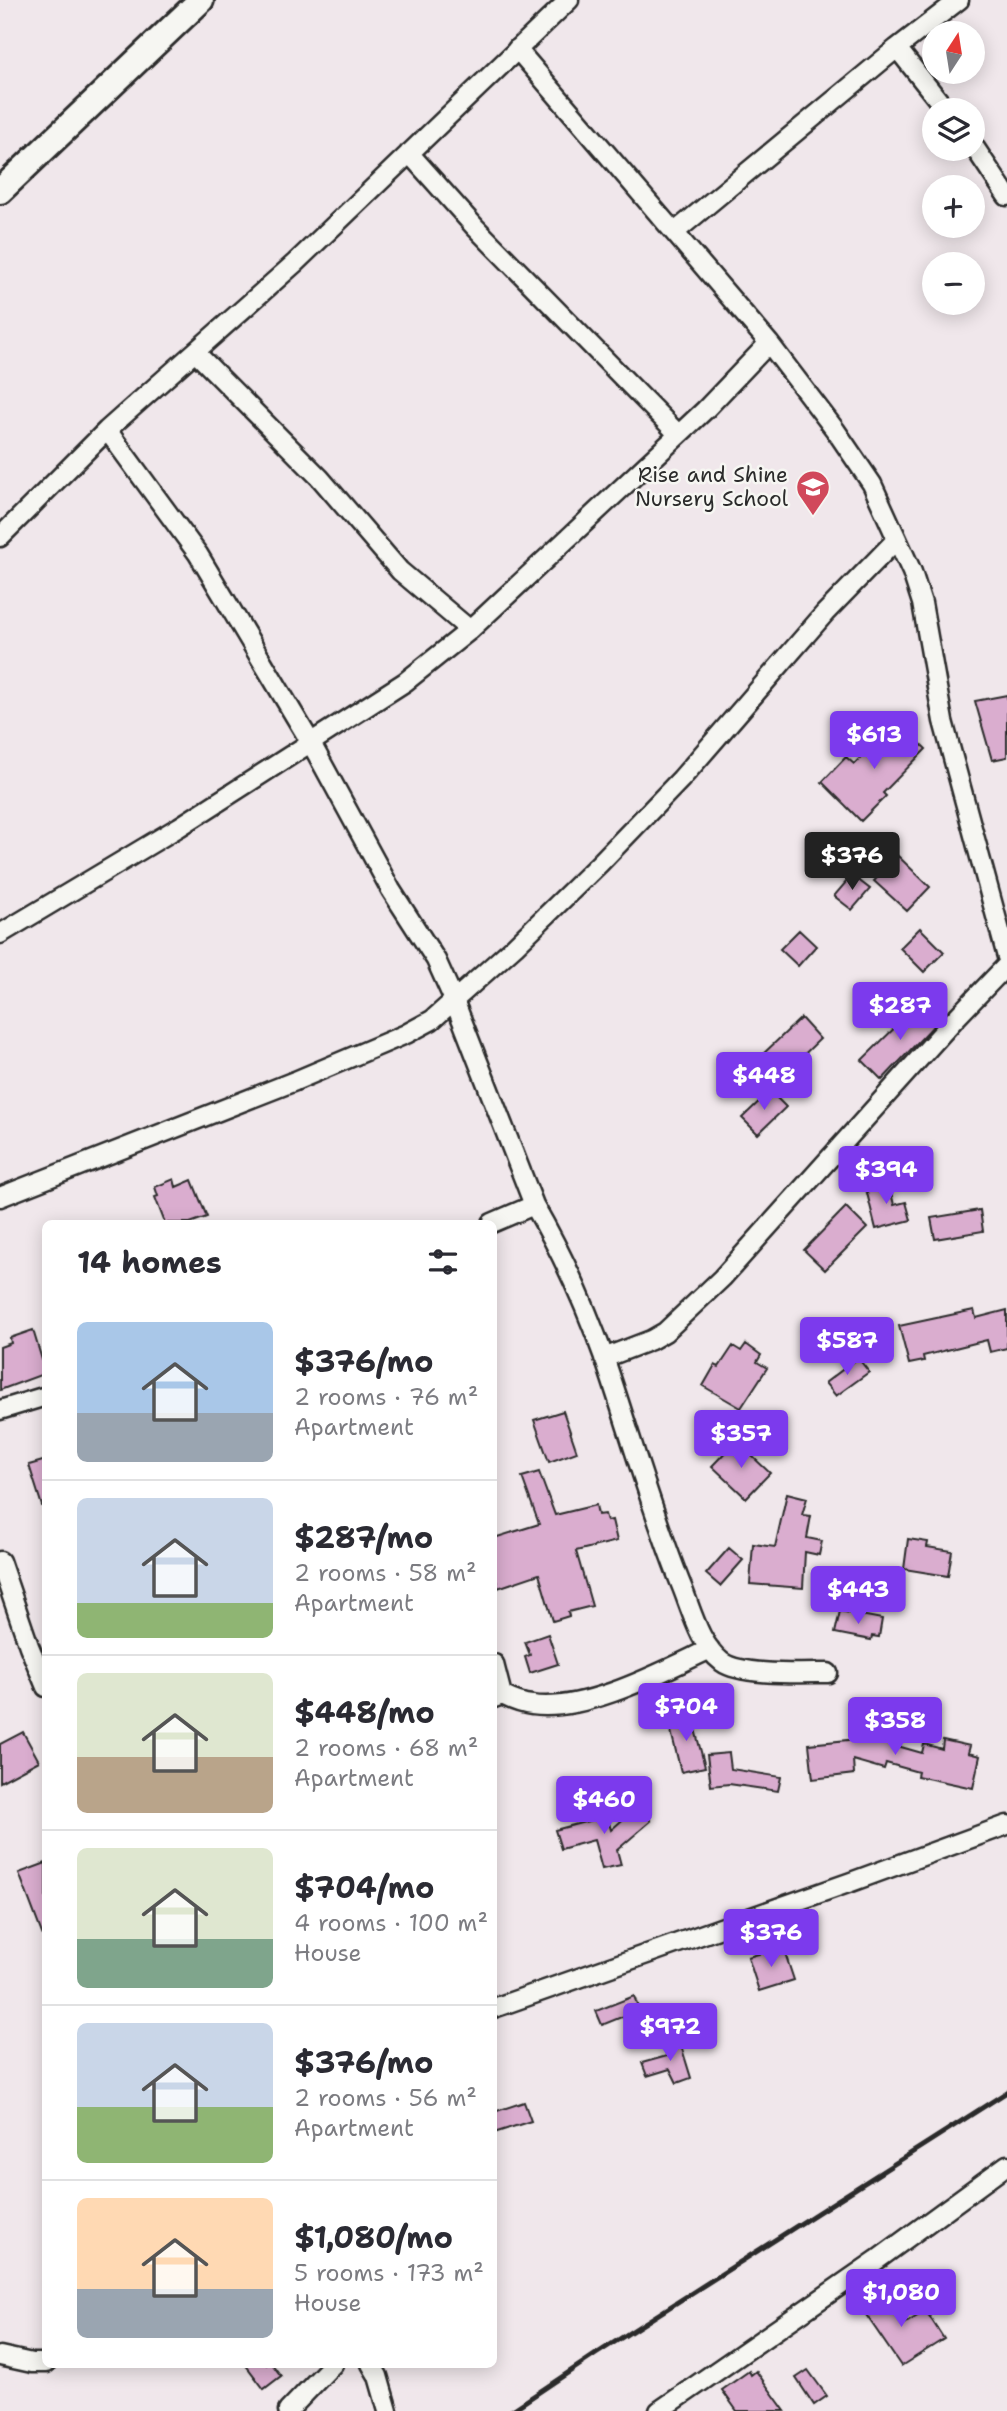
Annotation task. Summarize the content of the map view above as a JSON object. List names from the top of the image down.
{
  "places": {
    "school or university": ["Rise and Shine Nursery School"]
  },
  "north": "top",
  "page": {
    "map_buttons": ["+", "−"],
    "price": [
      "$613",
      "$376",
      "$287",
      "$448",
      "$394",
      "$587",
      "$357",
      "$443",
      "$704",
      "$358",
      "$460",
      "$376",
      "$972",
      "$1,080"
    ],
    "heading": "14 homes",
    "list": [
      {
        "name": "$376/mo",
        "note": "2 rooms · 76 m² · Apartment"
      },
      {
        "name": "$287/mo",
        "note": "2 rooms · 58 m² · Apartment"
      },
      {
        "name": "$448/mo",
        "note": "2 rooms · 68 m² · Apartment"
      },
      {
        "name": "$704/mo",
        "note": "4 rooms · 100 m² · House"
      },
      {
        "name": "$376/mo",
        "note": "2 rooms · 56 m² · Apartment"
      },
      {
        "name": "$1,080/mo",
        "note": "5 rooms · 173 m² · House"
      }
    ]
  }
}
